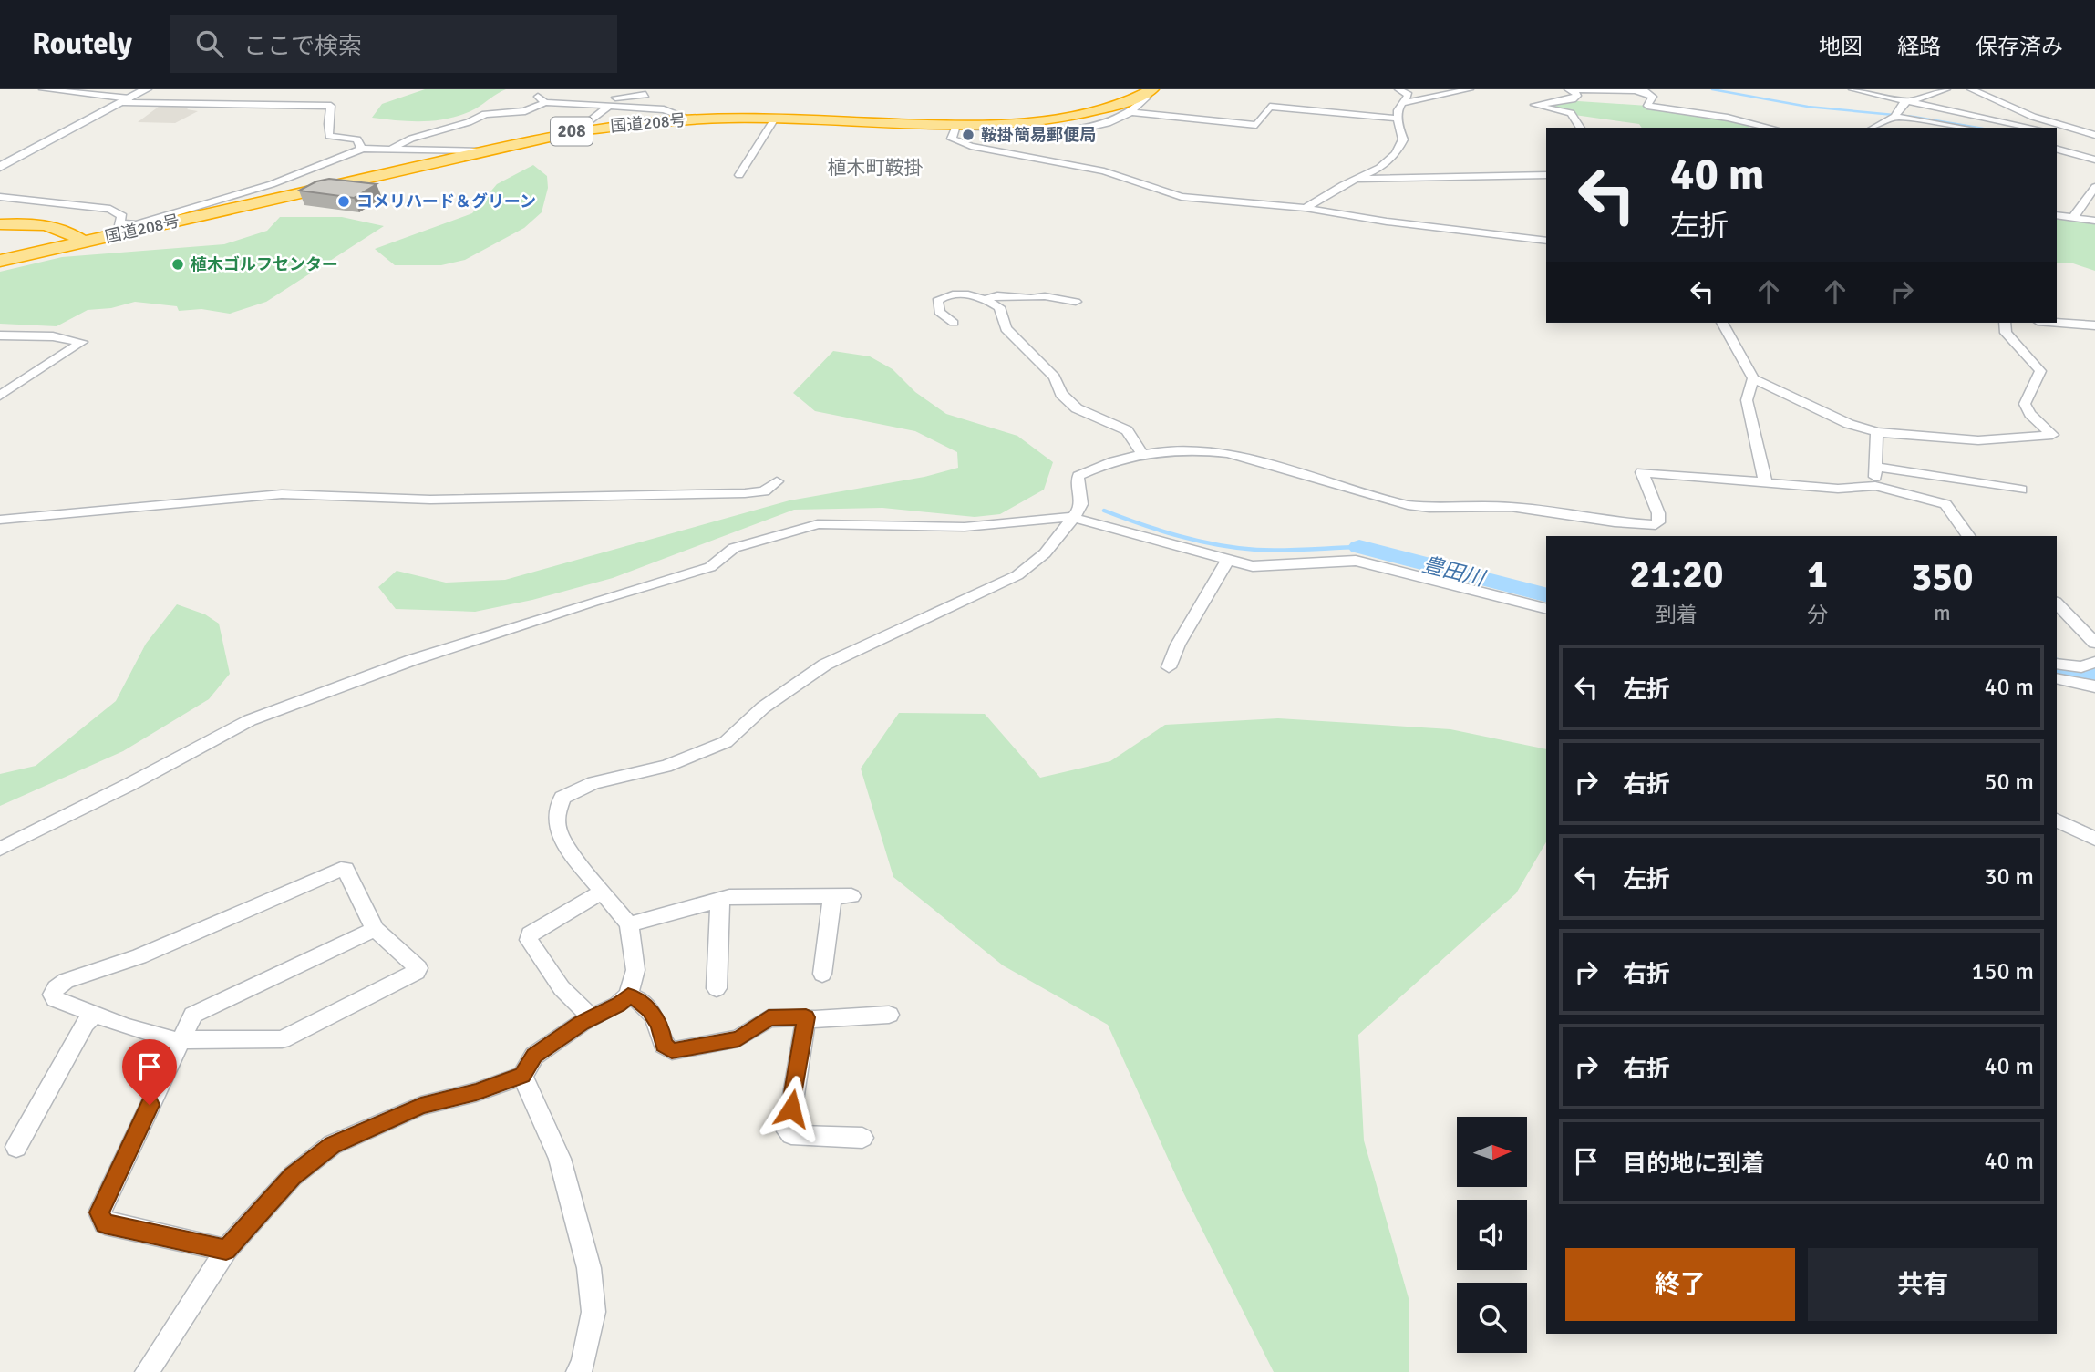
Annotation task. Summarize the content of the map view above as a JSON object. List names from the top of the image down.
{
  "streets": {
    "highway": ["国道208号", "208"]
  },
  "districts": ["植木町鞍掛"],
  "water": ["豊田川"],
  "places": ["鞍掛簡易郵便局", "コメリハード＆グリーン", "植木ゴルフセンター"],
  "north": "right",
  "page": {
    "header": "Routely",
    "search": "ここで検索",
    "nav": ["地図", "経路", "保存済み"],
    "turn": ["40 m", "左折"],
    "eta": [
      "21:20",
      "到着",
      "1",
      "分",
      "350",
      "m"
    ],
    "list": [
      {
        "name": "左折",
        "value": "40 m"
      },
      {
        "name": "右折",
        "value": "50 m"
      },
      {
        "name": "左折",
        "value": "30 m"
      },
      {
        "name": "右折",
        "value": "150 m"
      },
      {
        "name": "右折",
        "value": "40 m"
      },
      {
        "name": "目的地に到着",
        "value": "40 m"
      }
    ],
    "buttons": ["終了", "共有"]
  }
}
